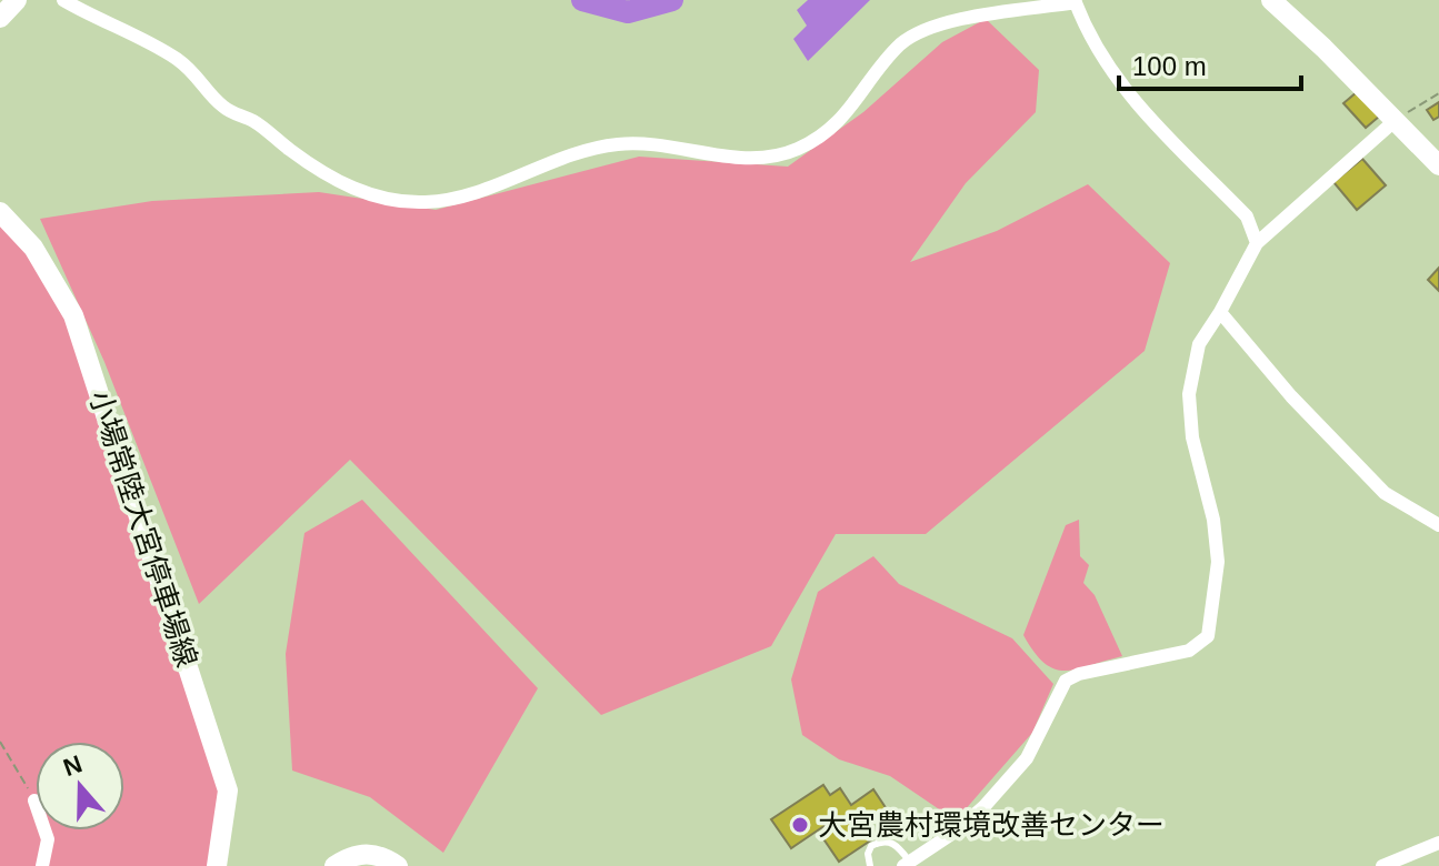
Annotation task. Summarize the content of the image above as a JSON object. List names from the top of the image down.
{
  "streets": {
    "main road": ["小場常陸大宮停車場線"]
  },
  "places": ["大宮農村環境改善センター"],
  "scale_bar": "100 m",
  "north": "top"
}
